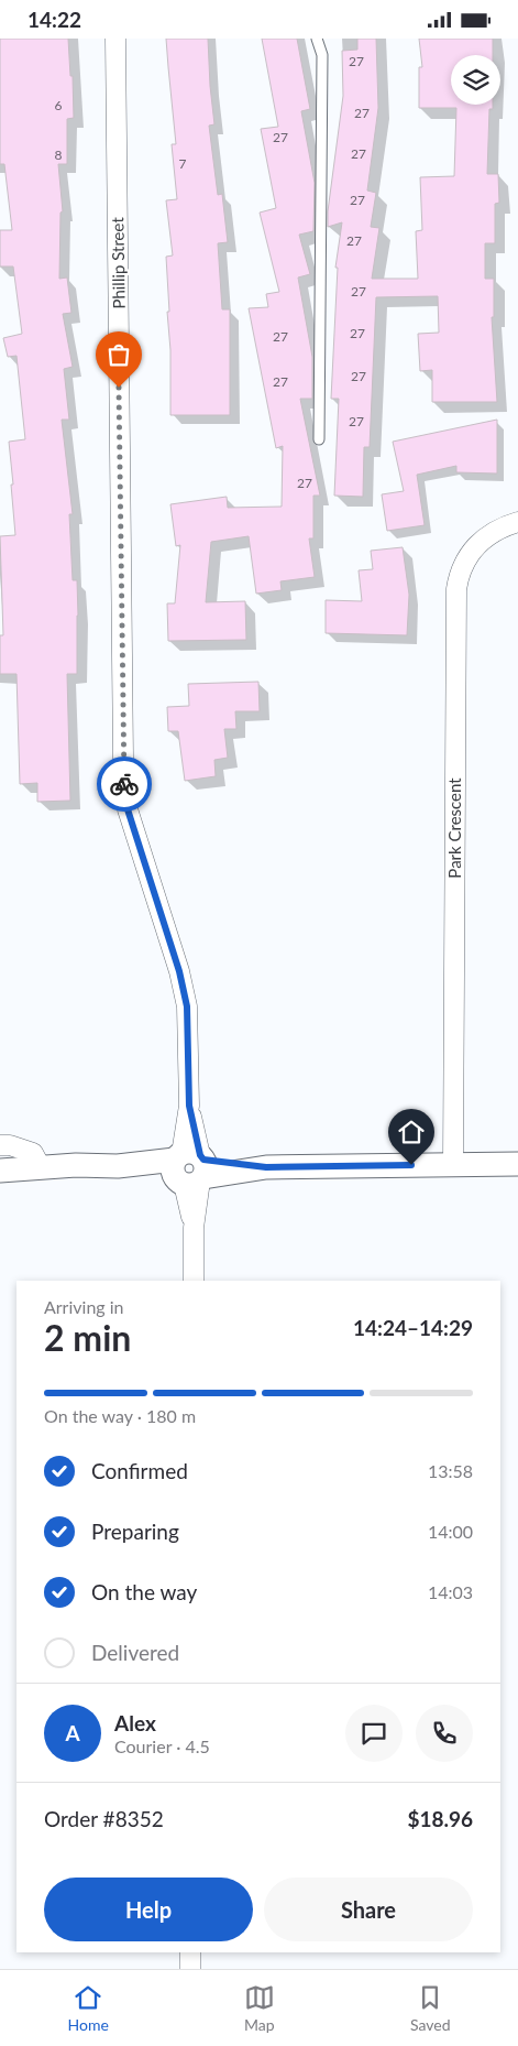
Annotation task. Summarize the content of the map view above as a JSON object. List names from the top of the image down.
{
  "streets": {
    "street": ["Phillip Street", "Park Crescent"]
  },
  "house_numbers": [
    "27",
    "6",
    "27",
    "27",
    "27",
    "8",
    "7",
    "27",
    "27",
    "27",
    "27",
    "27",
    "27",
    "27",
    "27",
    "27"
  ],
  "page": {
    "status": "14:22",
    "heading": ["2 min", "Arriving in", "14:24–14:29"],
    "panel": [
      "Alex",
      "Courier · 4.5",
      "Order #8352",
      "$18.96"
    ],
    "bar": "On the way · 180 m",
    "list": [
      ["Confirmed", "13:58"],
      ["Preparing", "14:00"],
      ["On the way", "14:03"],
      "Delivered"
    ],
    "round": "A",
    "buttons": ["Help", "Share"],
    "tabs": ["Home", "Map", "Saved"]
  }
}
